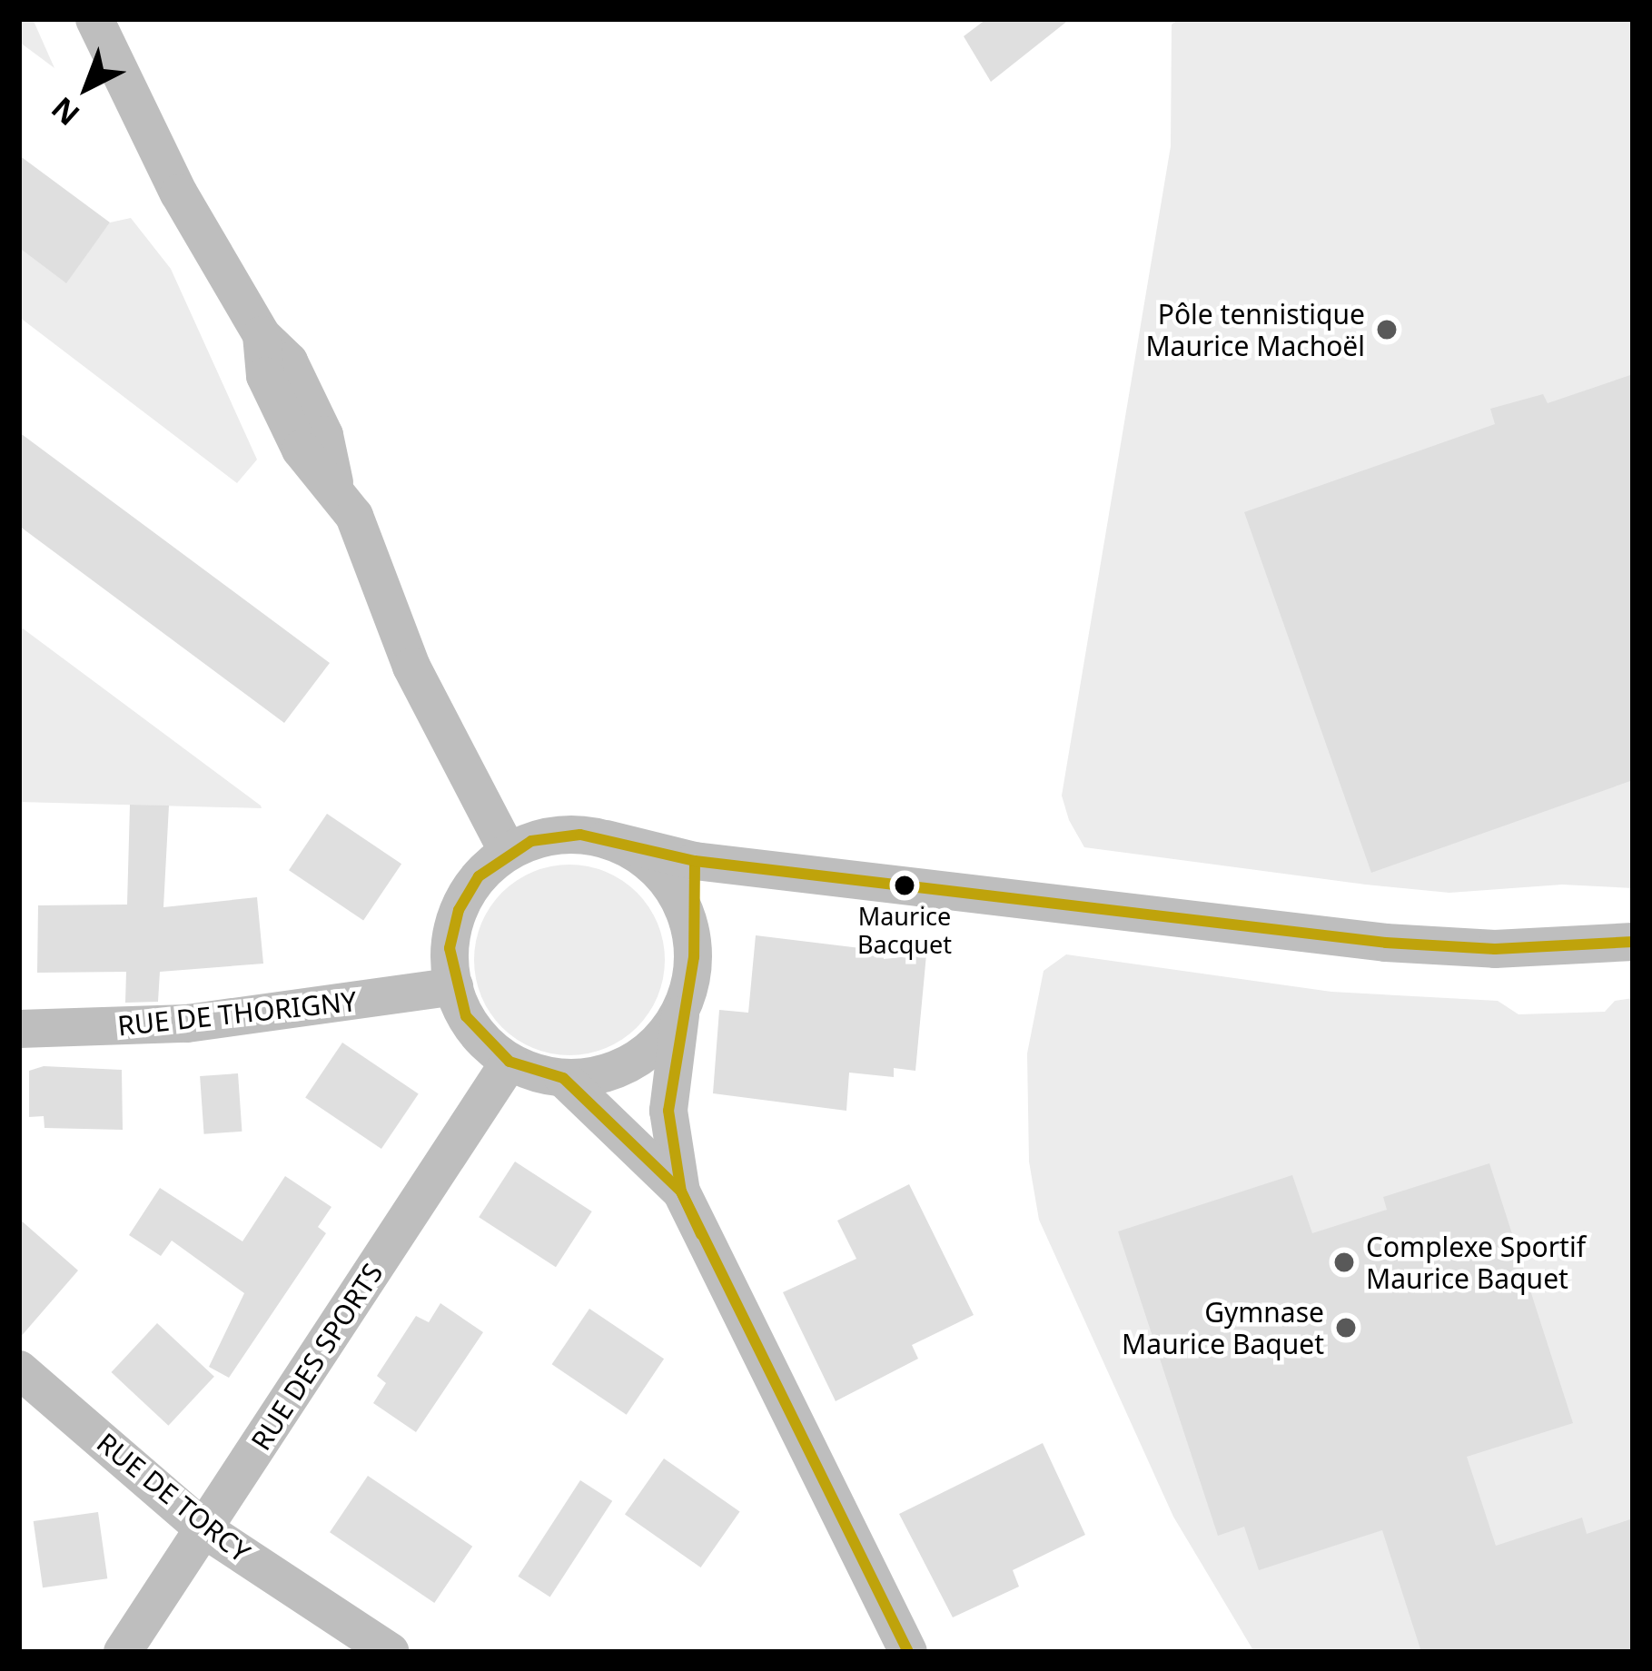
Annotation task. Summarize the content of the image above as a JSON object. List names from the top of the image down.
{
  "streets": {
    "street": ["RUE DE THORIGNY", "RUE DES SPORTS", "RUE DE TORCY"]
  },
  "crossings": [
    ["RUE DE THORIGNY", "RUE DES SPORTS"],
    ["RUE DES SPORTS", "RUE DE TORCY"]
  ],
  "places": [
    "Pôle tennistique Maurice Machoël",
    "Maurice Bacquet",
    "Complexe Sportif Maurice Baquet",
    "Gymnase Maurice Baquet"
  ],
  "north": "bottom left"
}
